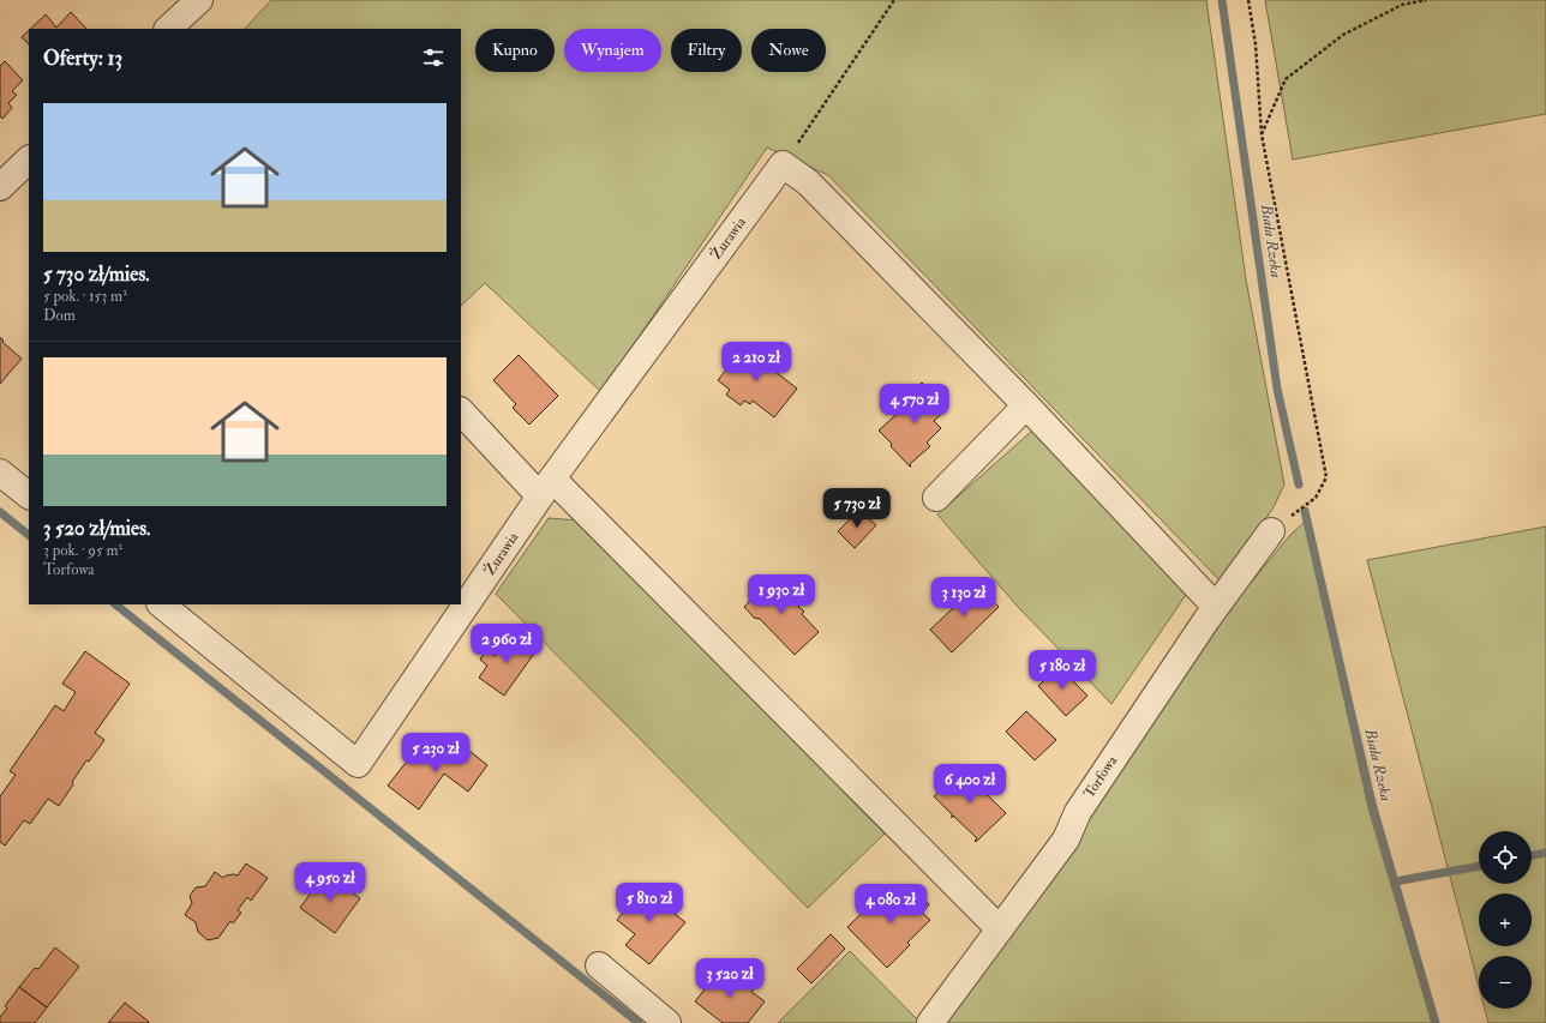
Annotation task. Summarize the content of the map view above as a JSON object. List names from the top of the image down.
{
  "streets": {
    "street": ["Żurawia", "Torfowa"]
  },
  "water": ["Biała Rzeka"],
  "page": {
    "chip": [
      "Kupno",
      "Wynajem",
      "Filtry",
      "Nowe"
    ],
    "heading": "Oferty: 13",
    "list": [
      {
        "name": "5 730 zł/mies.",
        "note": "5 pok. · 153 m² · Dom"
      },
      {
        "name": "3 520 zł/mies.",
        "note": "3 pok. · 95 m² · Torfowa"
      }
    ],
    "price": [
      "2 210 zł",
      "4 570 zł",
      "5 730 zł",
      "1 930 zł",
      "3 130 zł",
      "2 960 zł",
      "5 180 zł",
      "5 230 zł",
      "6 400 zł",
      "4 950 zł",
      "5 810 zł",
      "4 080 zł",
      "3 520 zł"
    ],
    "map_buttons": ["+", "−"]
  }
}
